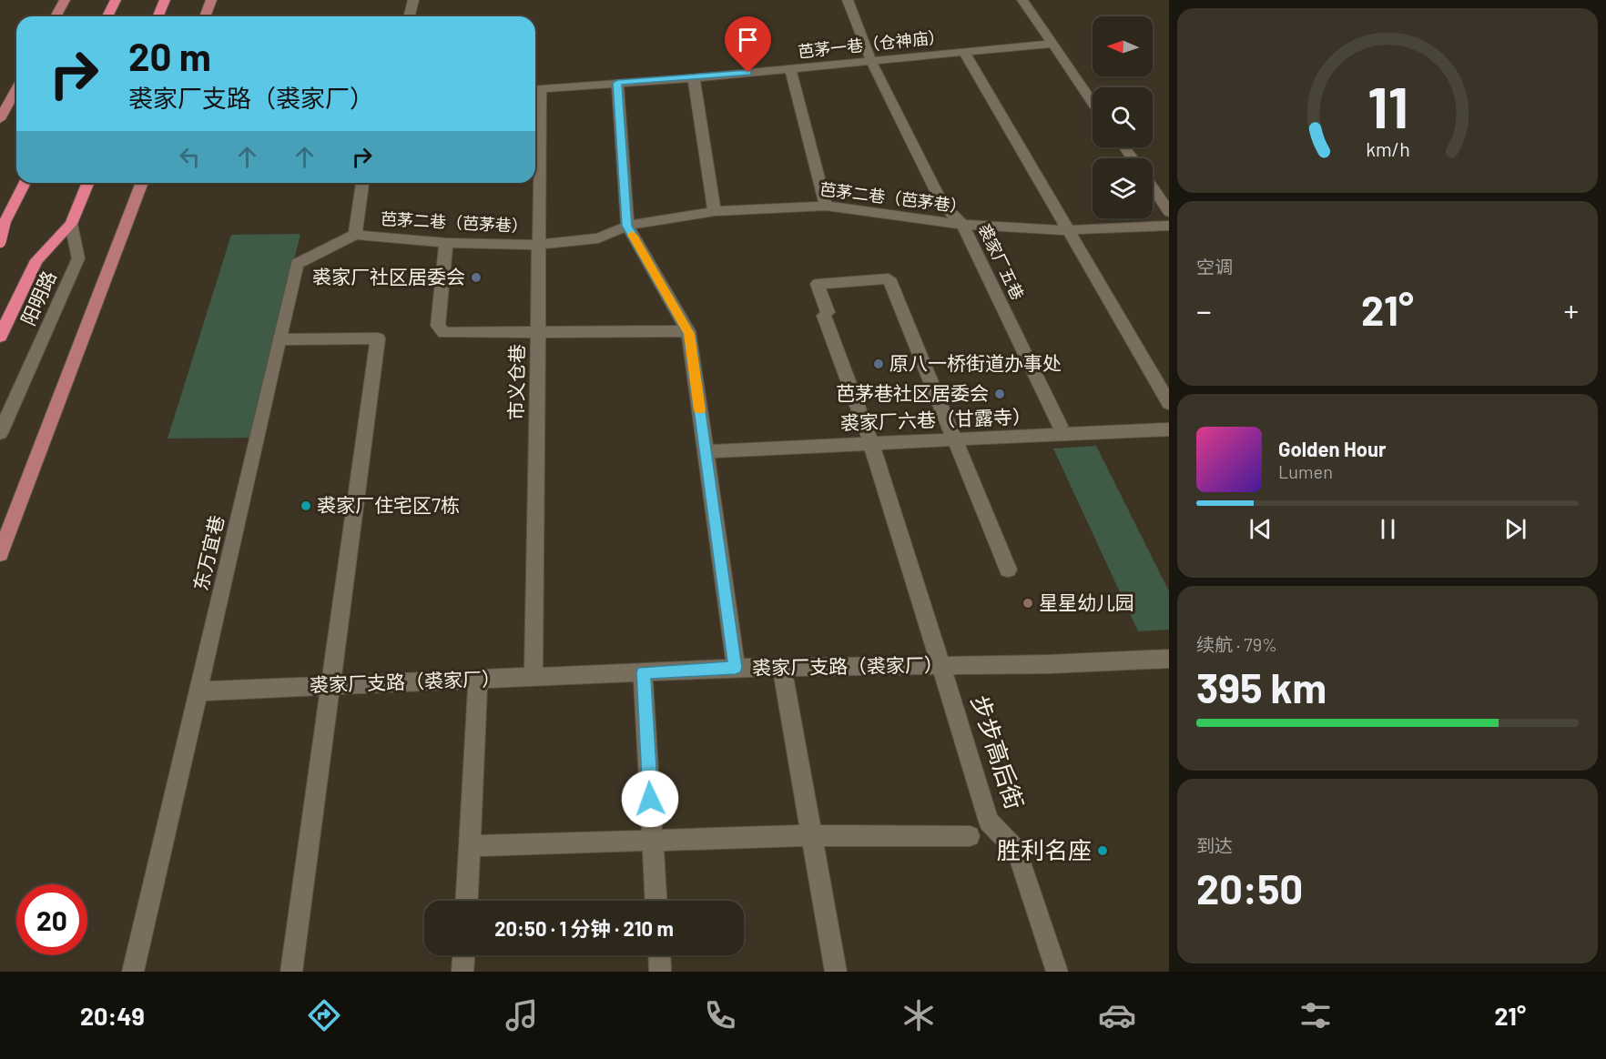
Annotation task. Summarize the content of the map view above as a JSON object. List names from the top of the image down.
{
  "streets": {
    "street": [
      "芭茅一巷（仓神庙）",
      "芭茅二巷（芭茅巷）",
      "裘家厂五巷",
      "阳明路",
      "市义仓巷",
      "裘家厂六巷（甘露寺）",
      "东万宜巷",
      "裘家厂支路（裘家厂）",
      "步步高后街"
    ]
  },
  "crossings": [
    ["芭茅一巷（仓神庙）", "裘家厂五巷"],
    ["芭茅一巷（仓神庙）", "市义仓巷"],
    ["芭茅二巷（芭茅巷）", "裘家厂五巷"],
    ["芭茅二巷（芭茅巷）", "市义仓巷"],
    ["芭茅二巷（芭茅巷）", "东万宜巷"],
    ["市义仓巷", "裘家厂支路（裘家厂）"],
    ["裘家厂六巷（甘露寺）", "步步高后街"],
    ["东万宜巷", "裘家厂支路（裘家厂）"],
    ["裘家厂支路（裘家厂）", "步步高后街"]
  ],
  "places": [
    "裘家厂社区居委会",
    "原八一桥街道办事处",
    "芭茅巷社区居委会",
    "裘家厂住宅区7栋",
    "星星幼儿园",
    "胜利名座"
  ],
  "north": "left",
  "page": {
    "turn": ["20 m", "裘家厂支路（裘家厂）"],
    "tile": [
      "空调",
      ["续航 · 79%", "395 km"],
      ["到达", "20:50"]
    ],
    "heat": ["−", "21°", "+"],
    "song": ["Golden Hour", "Lumen"],
    "limit": "20",
    "trip": "20:50 · 1 分钟 · 210 m",
    "tabs": ["20:49", "21°"],
    "gauge": ["11", "km/h"]
  }
}
